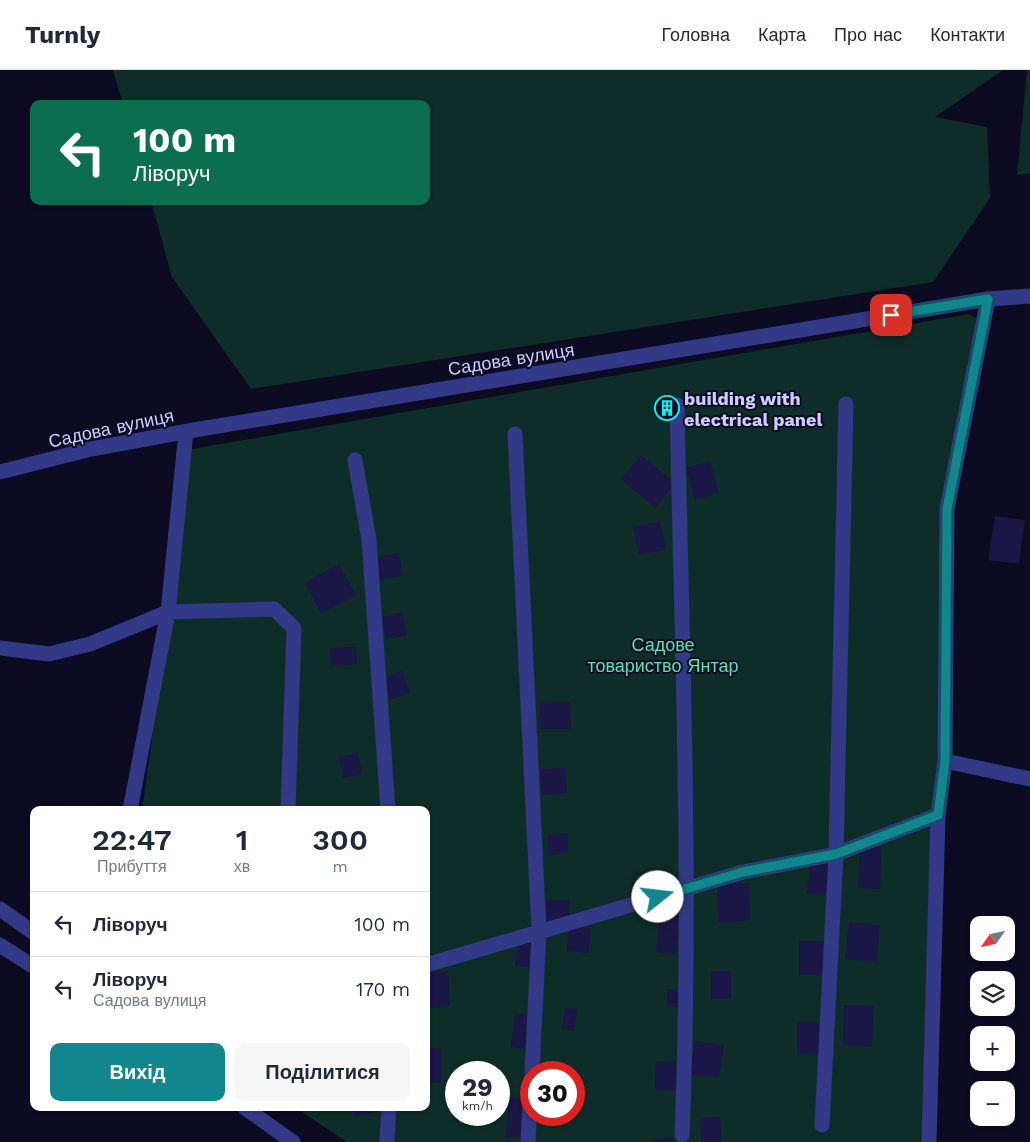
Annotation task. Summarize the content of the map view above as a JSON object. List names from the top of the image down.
{
  "streets": {
    "street": ["Садова вулиця"]
  },
  "parks": ["Садове товариство Янтар"],
  "places": {
    "building": ["building with electrical panel"]
  },
  "north": "bottom left",
  "page": {
    "header": "Turnly",
    "nav": [
      "Головна",
      "Карта",
      "Про нас",
      "Контакти"
    ],
    "turn": ["100 m", "Ліворуч"],
    "eta": [
      "22:47",
      "Прибуття",
      "1",
      "хв",
      "300",
      "m"
    ],
    "list": [
      {
        "name": "Ліворуч",
        "value": "100 m"
      },
      {
        "name": "Ліворуч",
        "note": "Садова вулиця",
        "value": "170 m"
      }
    ],
    "map_buttons": ["+", "−"],
    "buttons": ["Вихід", "Поділитися"],
    "speed": "29 km/h",
    "limit": "30"
  }
}
